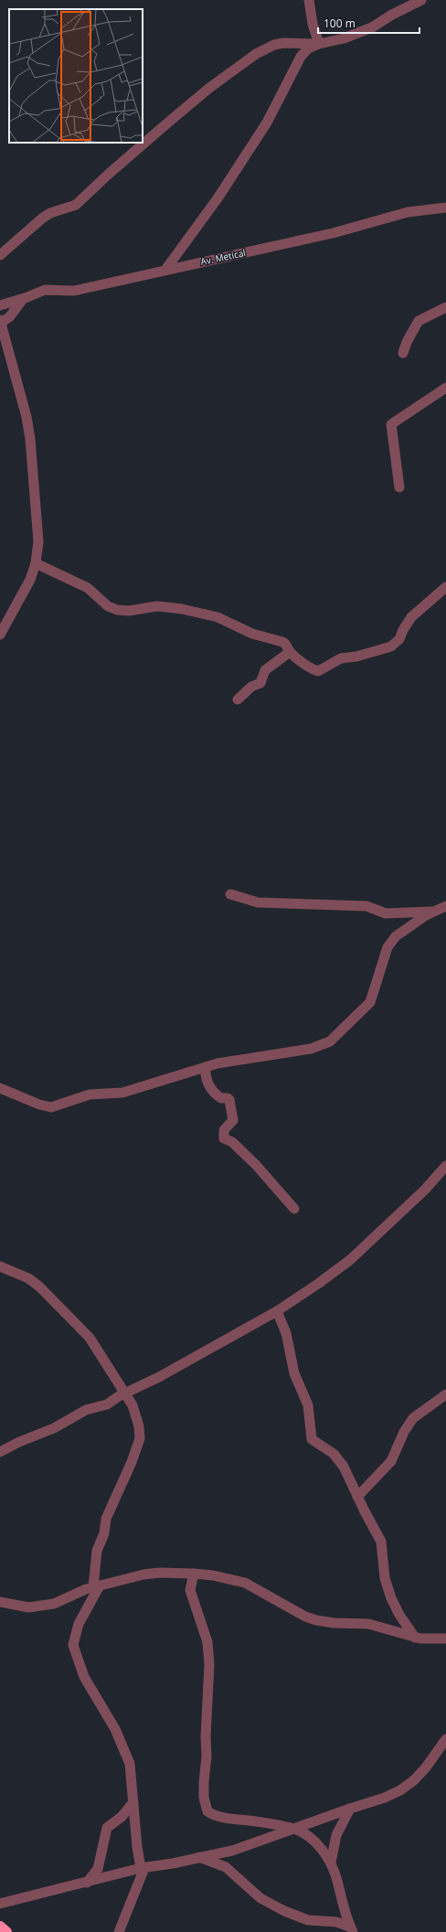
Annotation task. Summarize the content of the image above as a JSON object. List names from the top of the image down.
{
  "streets": {
    "street": ["Av. Metical"]
  },
  "scale_bar": "100 m"
}
